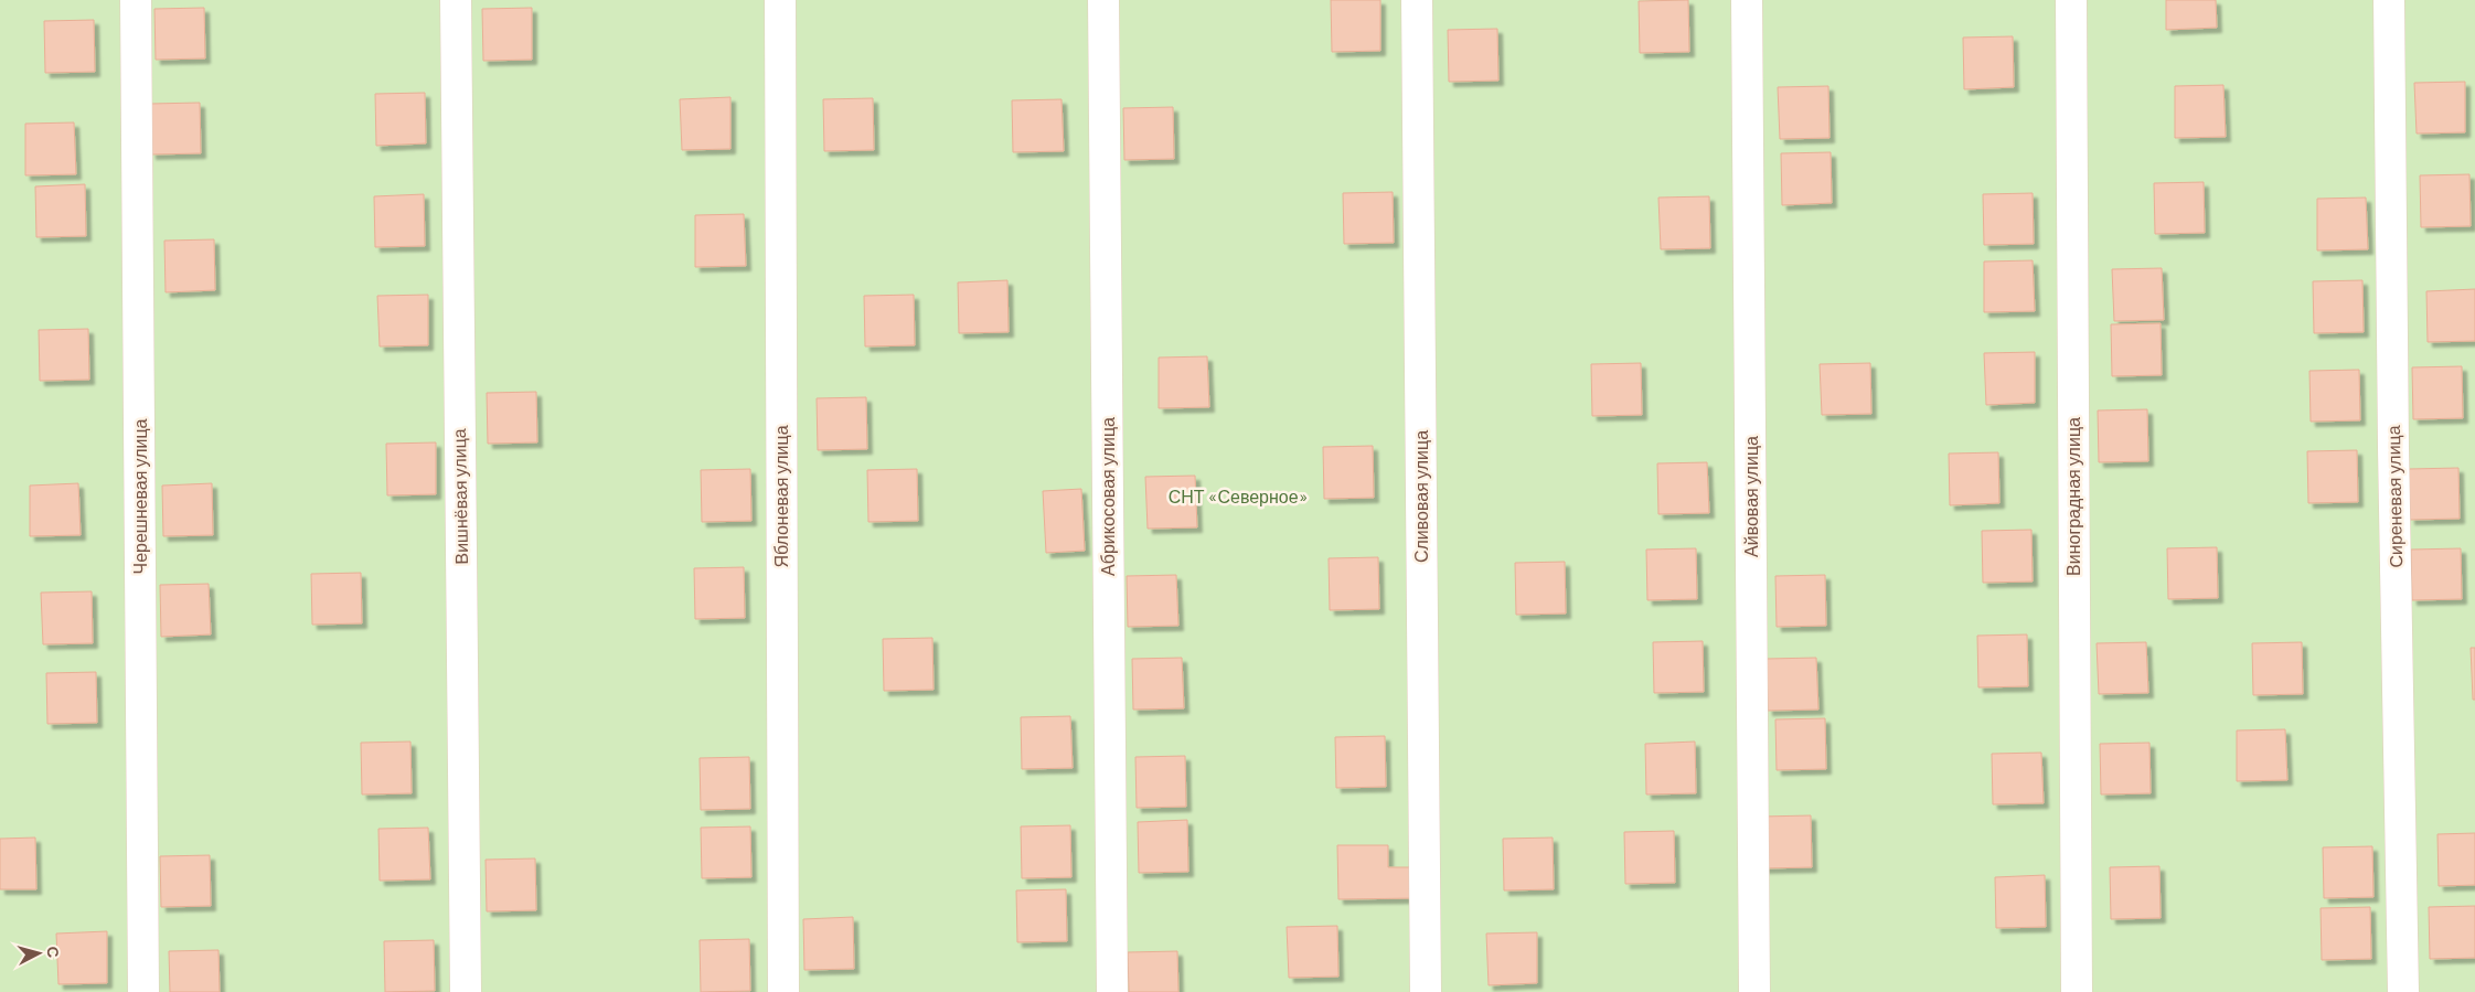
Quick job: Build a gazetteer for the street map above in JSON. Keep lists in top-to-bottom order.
{
  "streets": {
    "street": [
      "Черешневая улица",
      "Вишнёвая улица",
      "Яблоневая улица",
      "Абрикосовая улица",
      "Сливовая улица",
      "Айвовая улица",
      "Виноградная улица",
      "Сиреневая улица"
    ]
  },
  "parks": ["СНТ «Северное»"],
  "north": "right"
}
